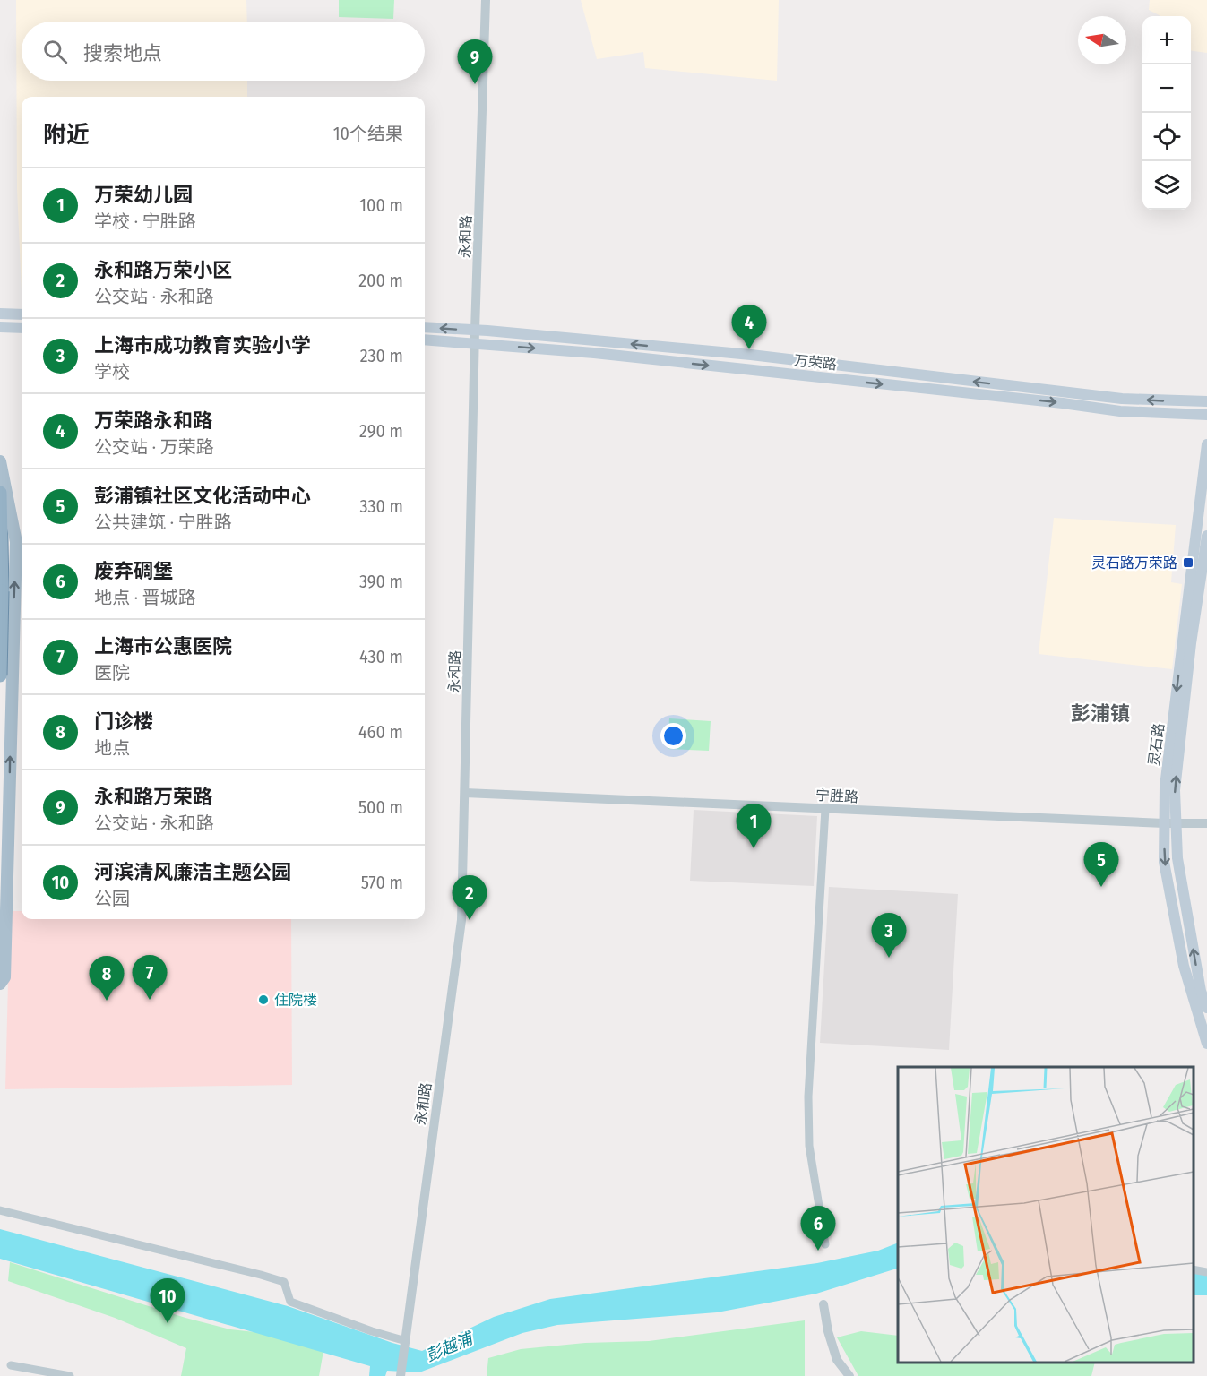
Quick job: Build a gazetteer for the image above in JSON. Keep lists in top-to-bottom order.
{
  "streets": {
    "main road": ["万荣路", "灵石路"],
    "street": ["永和路", "宁胜路"]
  },
  "crossings": [
    ["永和路", "万荣路"],
    ["永和路", "宁胜路"],
    ["灵石路", "宁胜路"]
  ],
  "districts": ["彭浦镇"],
  "water": ["彭越浦"],
  "places": {
    "transit": ["灵石路万荣路"],
    "other": ["住院楼"]
  },
  "north": "left",
  "page": {
    "map_buttons": ["+", "−"],
    "search": "搜索地点",
    "pins": [
      "9",
      "4",
      "1",
      "5",
      "2",
      "3",
      "7",
      "8",
      "6",
      "10"
    ],
    "heading": ["附近", "10个结果"],
    "list": [
      {
        "mark": "1",
        "name": "万荣幼儿园",
        "note": "学校 · 宁胜路",
        "value": "100 m"
      },
      {
        "mark": "2",
        "name": "永和路万荣小区",
        "note": "公交站 · 永和路",
        "value": "200 m"
      },
      {
        "mark": "3",
        "name": "上海市成功教育实验小学",
        "note": "学校",
        "value": "230 m"
      },
      {
        "mark": "4",
        "name": "万荣路永和路",
        "note": "公交站 · 万荣路",
        "value": "290 m"
      },
      {
        "mark": "5",
        "name": "彭浦镇社区文化活动中心",
        "note": "公共建筑 · 宁胜路",
        "value": "330 m"
      },
      {
        "mark": "6",
        "name": "废弃碉堡",
        "note": "地点 · 晋城路",
        "value": "390 m"
      },
      {
        "mark": "7",
        "name": "上海市公惠医院",
        "note": "医院",
        "value": "430 m"
      },
      {
        "mark": "8",
        "name": "门诊楼",
        "note": "地点",
        "value": "460 m"
      },
      {
        "mark": "9",
        "name": "永和路万荣路",
        "note": "公交站 · 永和路",
        "value": "500 m"
      },
      {
        "mark": "10",
        "name": "河滨清风廉洁主题公园",
        "note": "公园",
        "value": "570 m"
      }
    ]
  }
}
